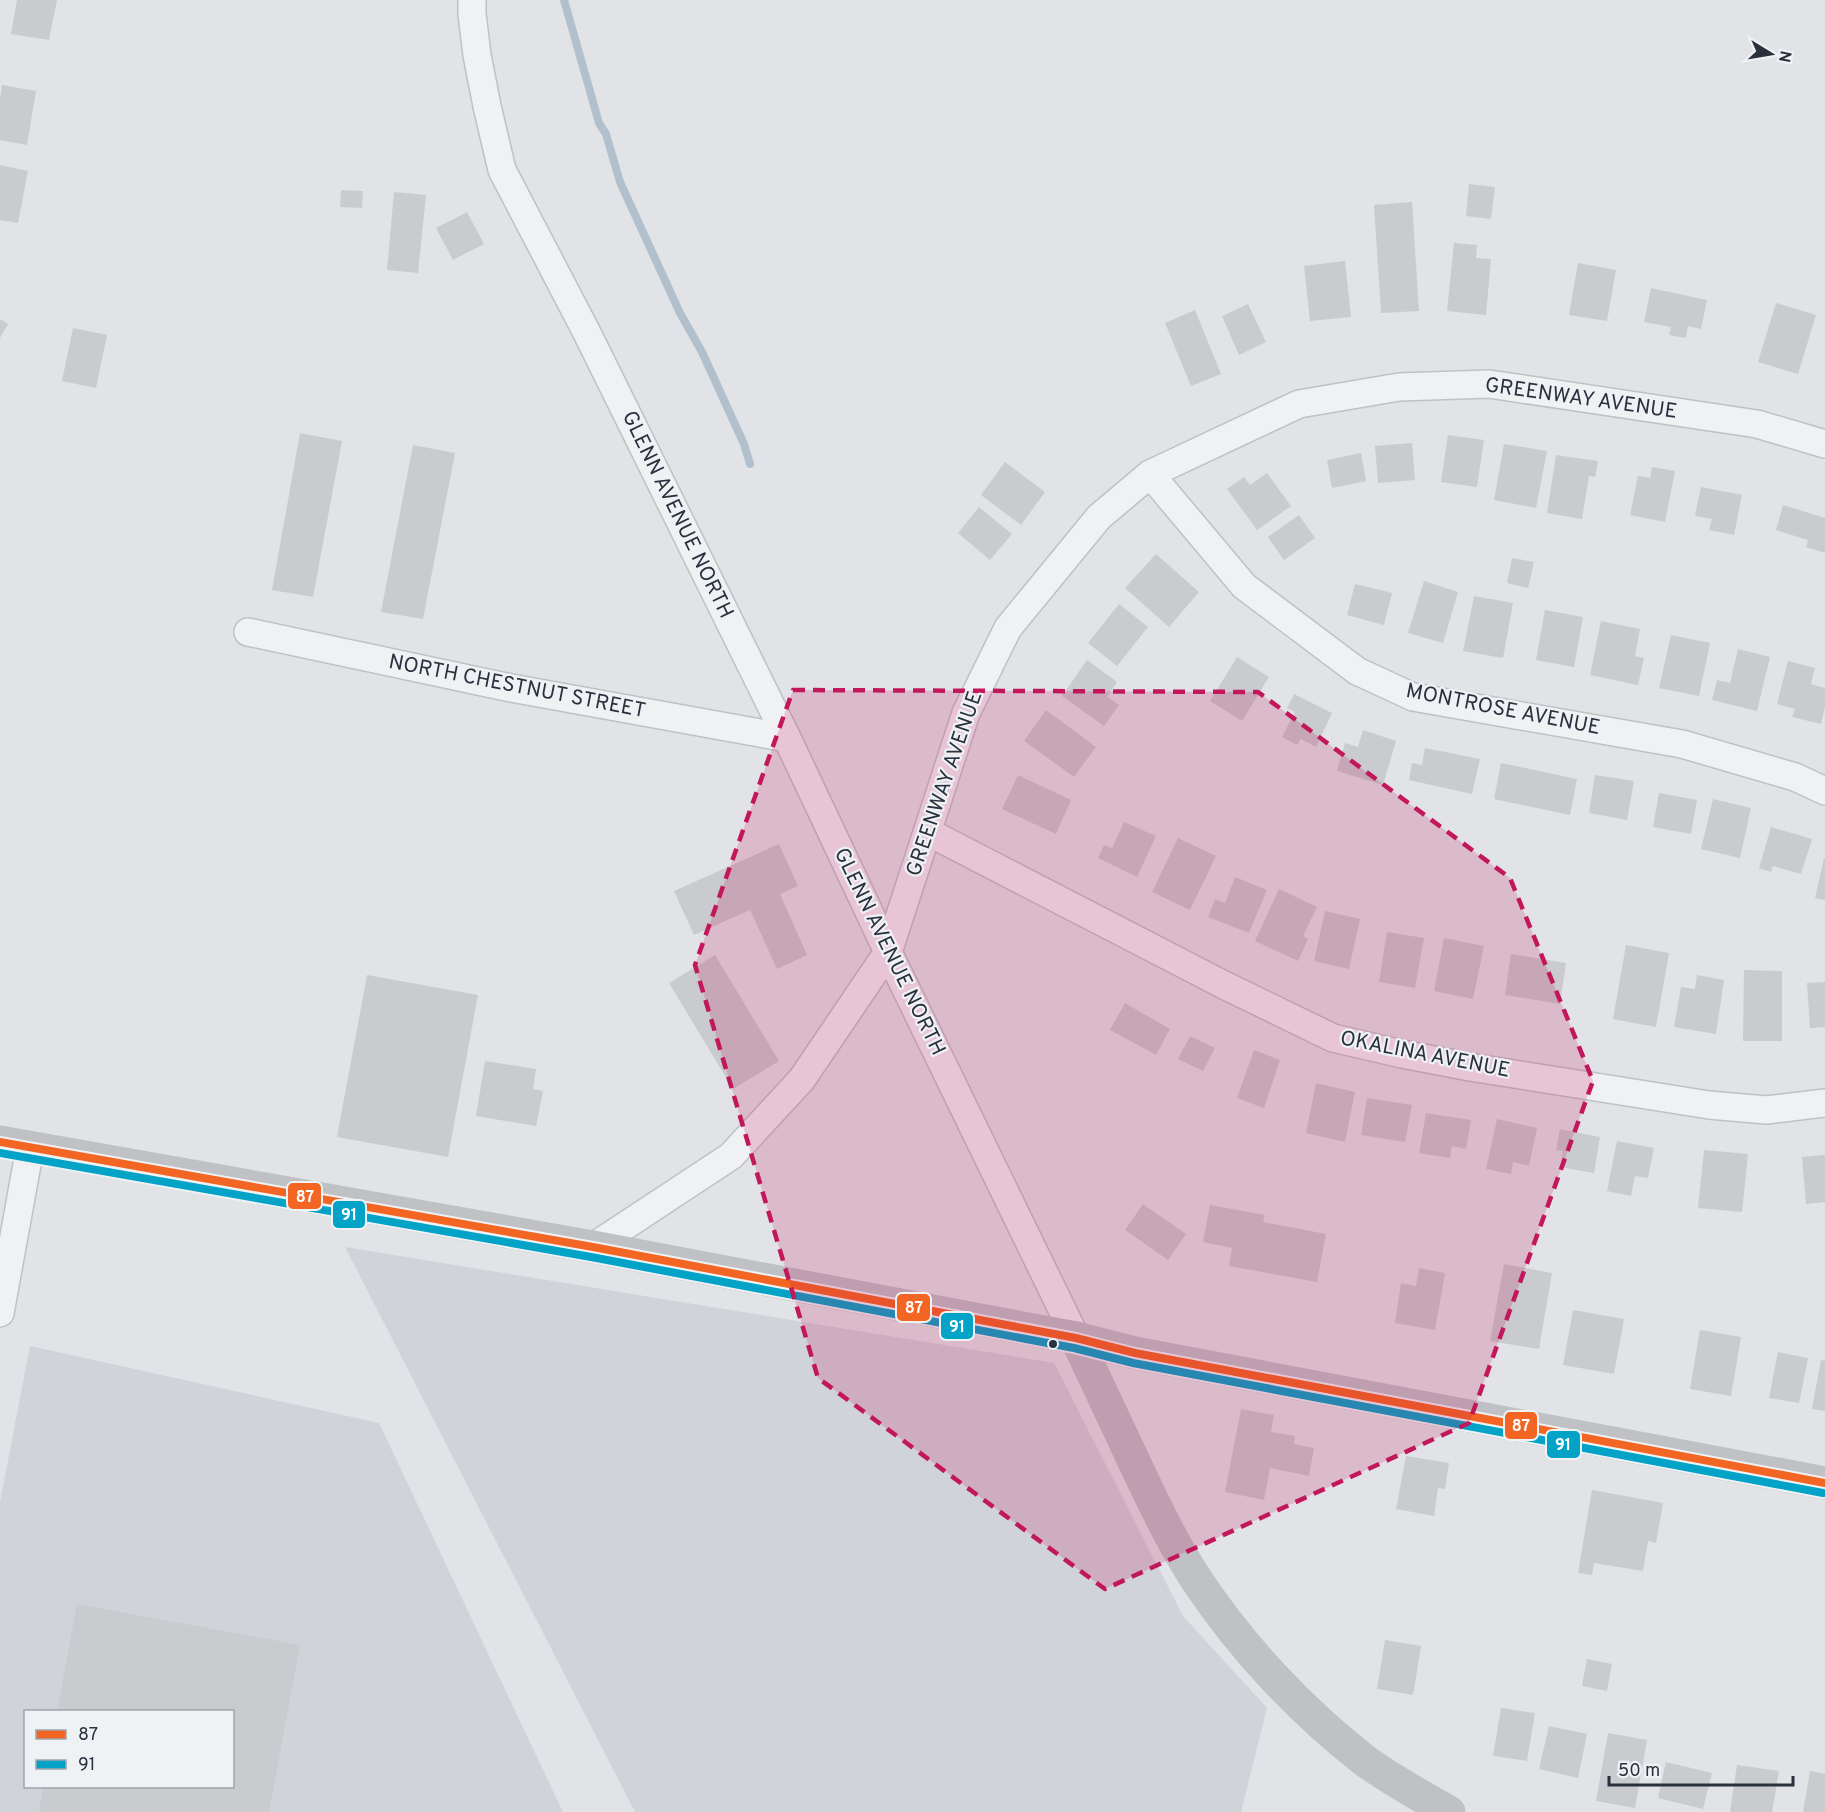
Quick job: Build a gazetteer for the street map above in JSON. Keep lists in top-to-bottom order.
{
  "streets": {
    "main road": ["GLENN AVENUE NORTH"],
    "street": [
      "GREENWAY AVENUE",
      "NORTH CHESTNUT STREET",
      "MONTROSE AVENUE",
      "OKALINA AVENUE"
    ]
  },
  "crossings": [
    ["GREENWAY AVENUE", "GLENN AVENUE NORTH"],
    ["GREENWAY AVENUE", "MONTROSE AVENUE"],
    ["GREENWAY AVENUE", "OKALINA AVENUE"],
    ["GLENN AVENUE NORTH", "NORTH CHESTNUT STREET"]
  ],
  "lines": ["transit line 87", "transit line 91"],
  "legend": ["87", "91"],
  "scale_bar": "50 m",
  "north": "right"
}
